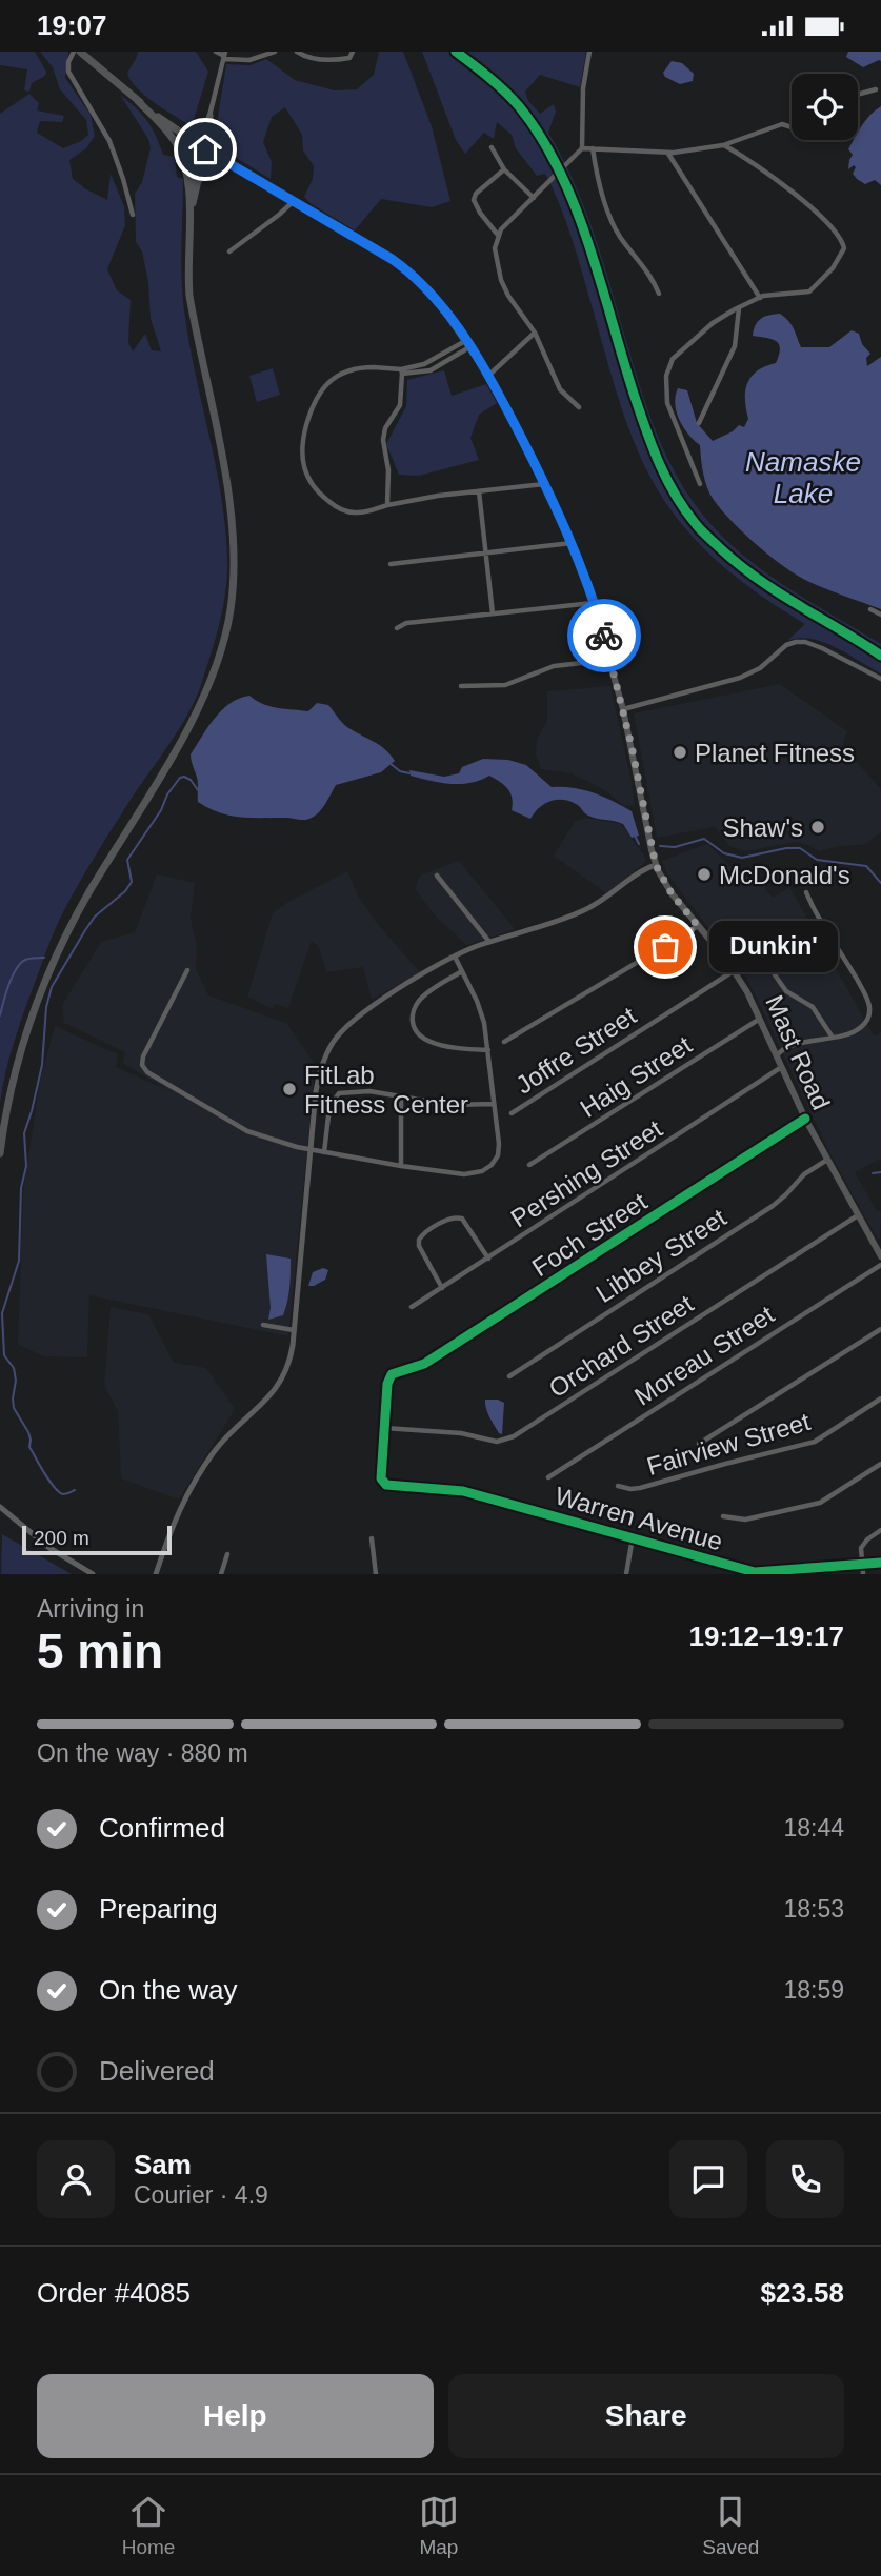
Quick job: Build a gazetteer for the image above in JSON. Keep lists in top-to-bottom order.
{
  "streets": {
    "main road": ["Mast Road"],
    "street": [
      "Joffre Street",
      "Haig Street",
      "Pershing Street",
      "Foch Street",
      "Libbey Street",
      "Orchard Street",
      "Moreau Street",
      "Fairview Street",
      "Warren Avenue"
    ]
  },
  "crossings": [
    ["Joffre Street", "Mast Road"],
    ["Mast Road", "Haig Street"],
    ["Mast Road", "Pershing Street"],
    ["Mast Road", "Foch Street"],
    ["Mast Road", "Libbey Street"],
    ["Mast Road", "Orchard Street"],
    ["Foch Street", "Orchard Street"],
    ["Foch Street", "Warren Avenue"],
    ["Orchard Street", "Warren Avenue"]
  ],
  "water": ["Namaske Lake"],
  "places": [
    "Planet Fitness",
    "Shaw's",
    "McDonald's",
    "Dunkin'",
    "FitLab Fitness Center"
  ],
  "scale_bar": "200 m",
  "page": {
    "status": "19:07",
    "bubble": "Dunkin'",
    "scale": "200 m",
    "heading": ["5 min", "Arriving in", "19:12–19:17"],
    "panel": [
      "Sam",
      "Courier · 4.9",
      "Order #4085",
      "$23.58"
    ],
    "bar": "On the way · 880 m",
    "list": [
      ["Confirmed", "18:44"],
      ["Preparing", "18:53"],
      ["On the way", "18:59"],
      "Delivered"
    ],
    "buttons": ["Help", "Share"],
    "tabs": ["Home", "Map", "Saved"]
  }
}
